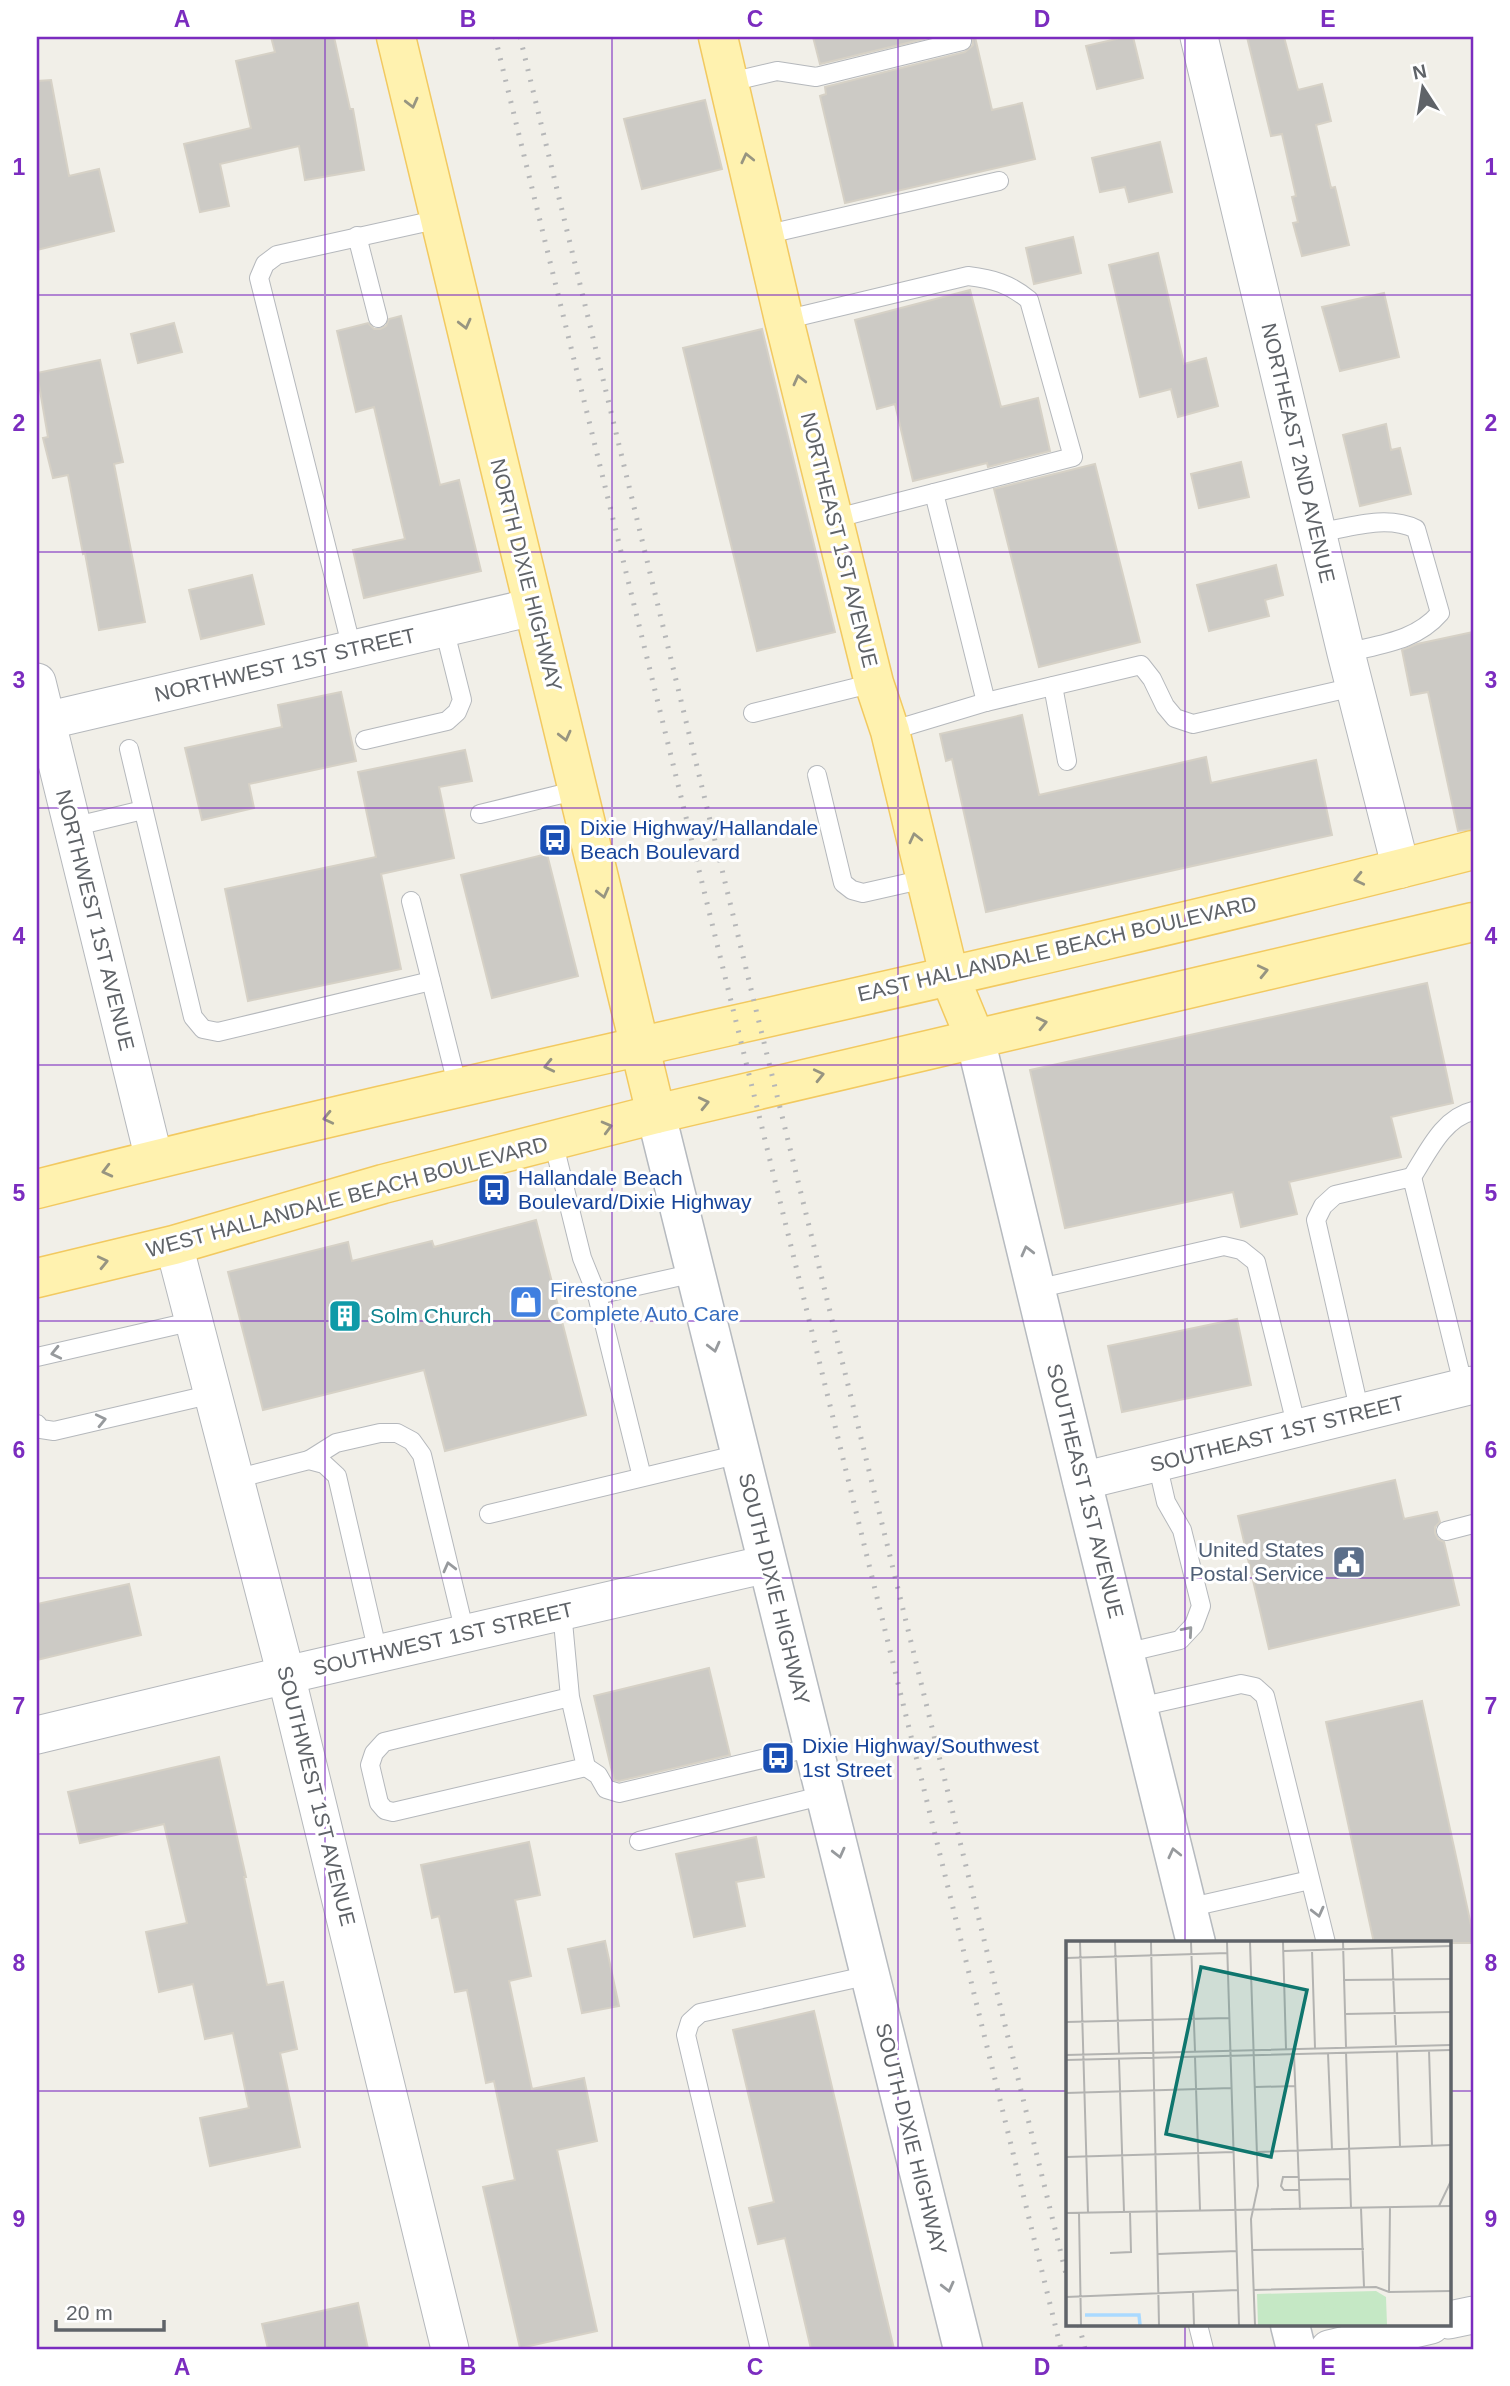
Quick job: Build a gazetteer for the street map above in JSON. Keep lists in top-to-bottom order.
{
  "streets": {
    "main road": [
      "NORTHEAST 1ST AVENUE",
      "NORTH DIXIE HIGHWAY",
      "EAST HALLANDALE BEACH BOULEVARD",
      "WEST HALLANDALE BEACH BOULEVARD",
      "SOUTHEAST 1ST AVENUE",
      "SOUTH DIXIE HIGHWAY"
    ],
    "street": [
      "NORTHEAST 2ND AVENUE",
      "NORTHWEST 1ST STREET",
      "NORTHWEST 1ST AVENUE",
      "SOUTHEAST 1ST STREET",
      "SOUTHWEST 1ST STREET",
      "SOUTHWEST 1ST AVENUE"
    ]
  },
  "crossings": [
    ["NORTHEAST 2ND AVENUE", "EAST HALLANDALE BEACH BOULEVARD"],
    ["NORTHEAST 1ST AVENUE", "EAST HALLANDALE BEACH BOULEVARD"],
    ["NORTHEAST 1ST AVENUE", "SOUTHEAST 1ST AVENUE"],
    ["NORTH DIXIE HIGHWAY", "NORTHWEST 1ST STREET"],
    ["NORTH DIXIE HIGHWAY", "EAST HALLANDALE BEACH BOULEVARD"],
    ["NORTH DIXIE HIGHWAY", "WEST HALLANDALE BEACH BOULEVARD"],
    ["NORTH DIXIE HIGHWAY", "SOUTH DIXIE HIGHWAY"],
    ["NORTHWEST 1ST STREET", "NORTHWEST 1ST AVENUE"],
    ["WEST HALLANDALE BEACH BOULEVARD", "SOUTH DIXIE HIGHWAY"],
    ["WEST HALLANDALE BEACH BOULEVARD", "SOUTHWEST 1ST AVENUE"],
    ["SOUTHEAST 1ST STREET", "SOUTHEAST 1ST AVENUE"],
    ["SOUTH DIXIE HIGHWAY", "SOUTHWEST 1ST STREET"],
    ["SOUTHWEST 1ST STREET", "SOUTHWEST 1ST AVENUE"]
  ],
  "one_way": [
    "NORTHEAST 1ST AVENUE",
    "NORTH DIXIE HIGHWAY",
    "SOUTHEAST 1ST AVENUE",
    "SOUTH DIXIE HIGHWAY"
  ],
  "places": {
    "bus stop": ["Dixie Highway/Hallandale Beach Boulevard", "Hallandale Beach Boulevard/Dixie Highway", "Dixie Highway/Southwest 1st Street"],
    "shop": ["Firestone Complete Auto Care"],
    "building": ["Solm Church"],
    "public building": ["United States Postal Service"]
  },
  "scale_bar": "20 m",
  "north": "top",
  "grid": {
    "columns": [
      "A",
      "B",
      "C",
      "D",
      "E"
    ],
    "rows": [
      "1",
      "2",
      "3",
      "4",
      "5",
      "6",
      "7",
      "8",
      "9"
    ]
  }
}
